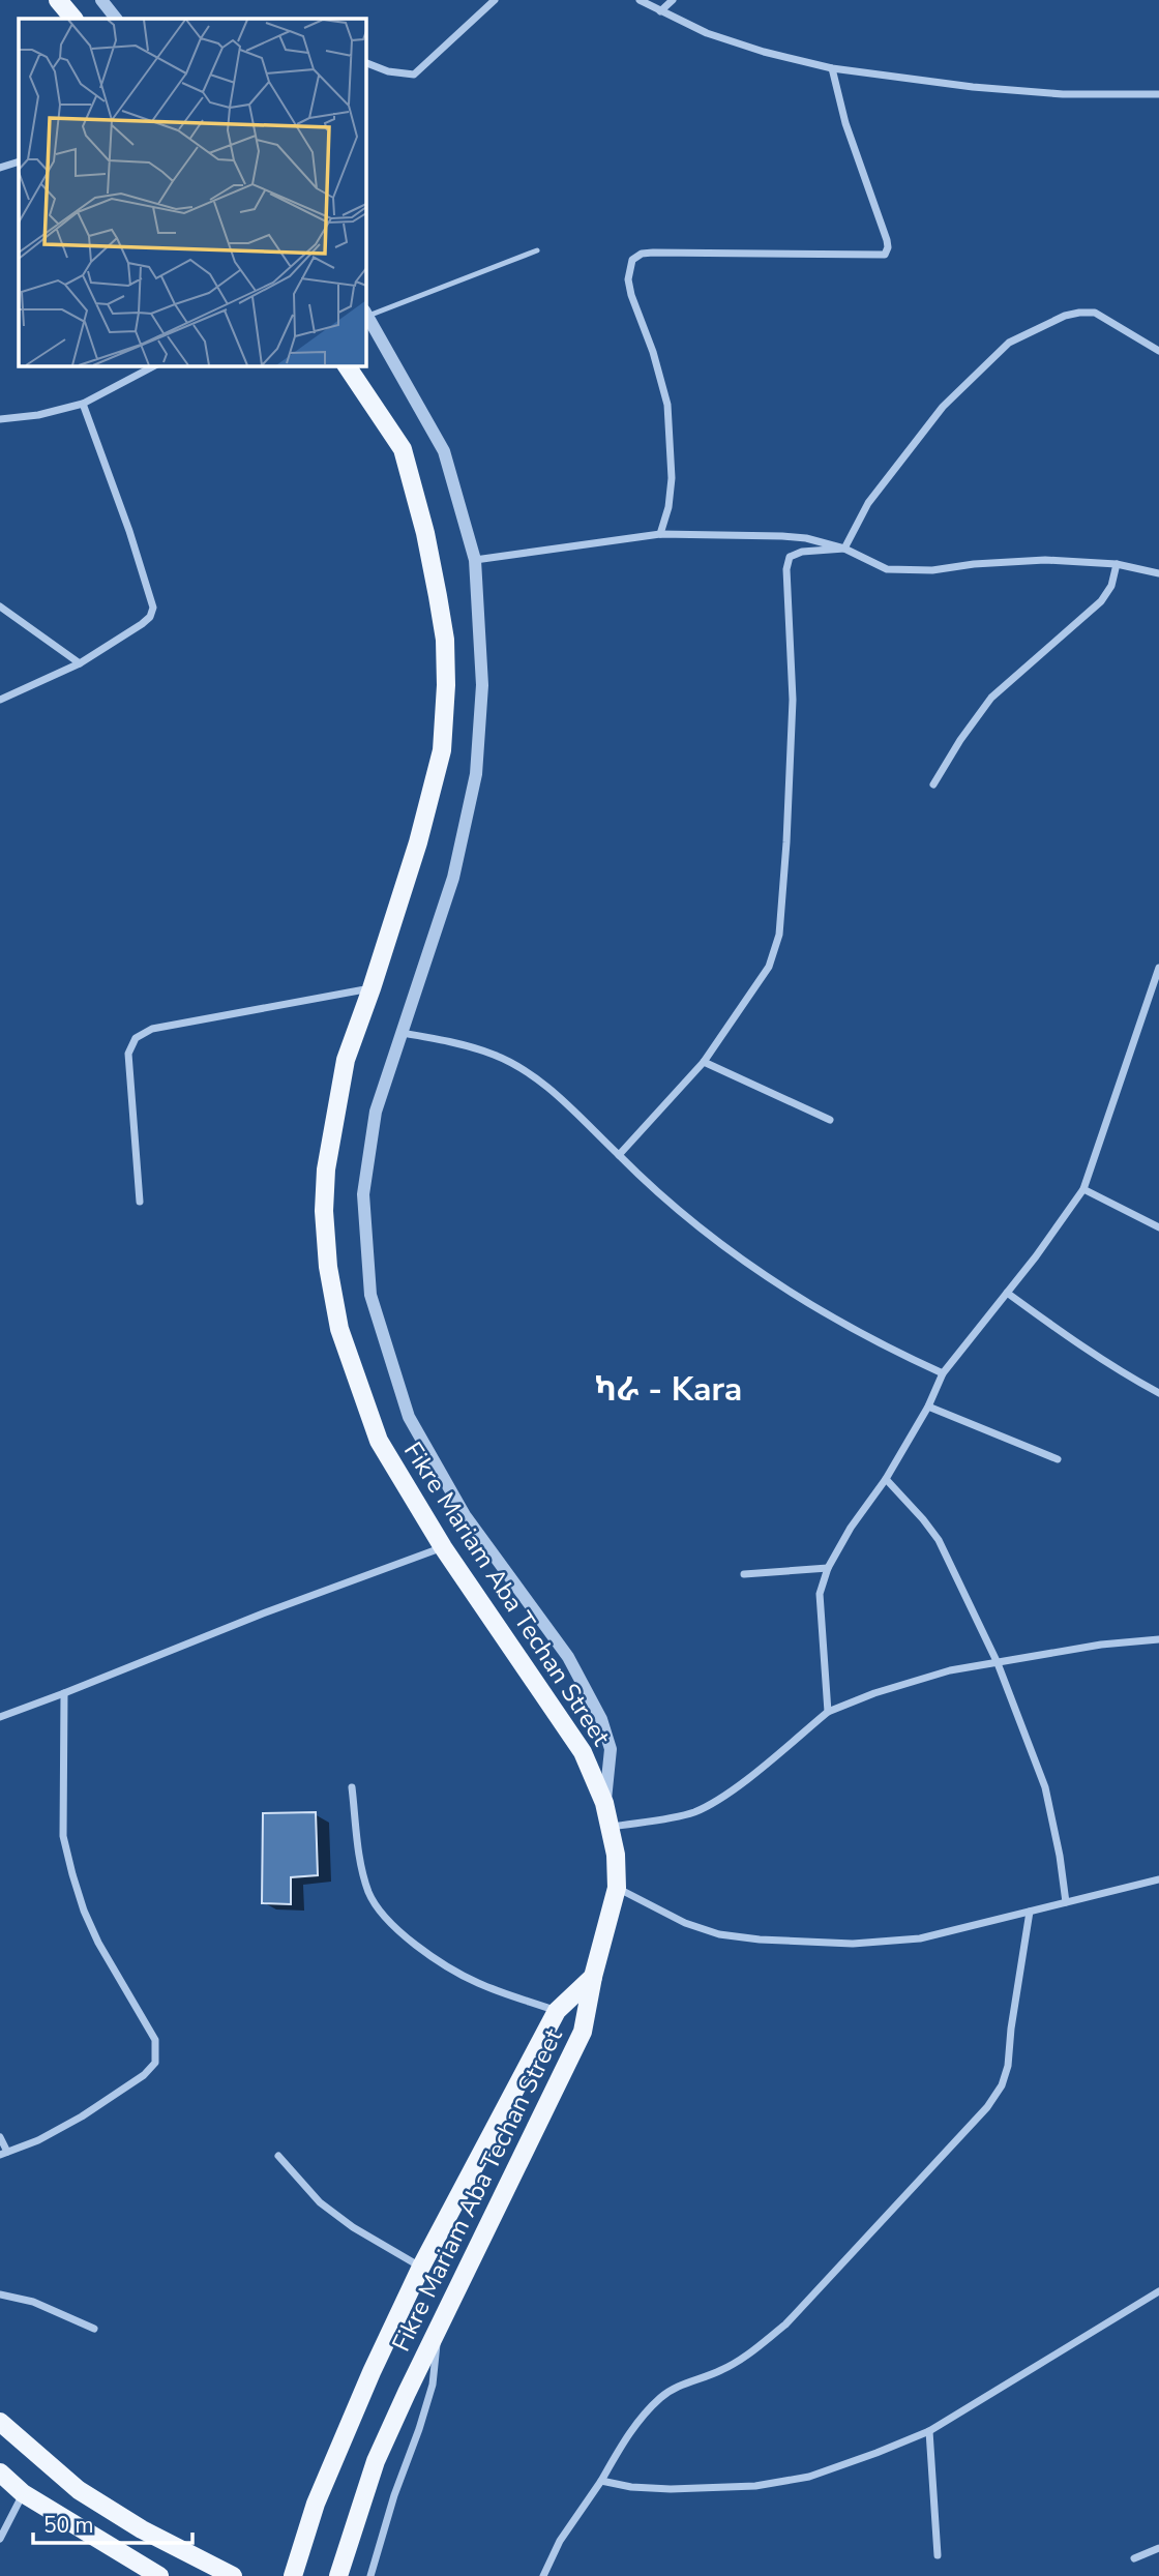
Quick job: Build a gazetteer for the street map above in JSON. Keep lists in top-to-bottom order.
{
  "streets": {
    "main road": ["Fikre Mariam Aba Techan Street"]
  },
  "districts": ["ካራ - Kara"],
  "scale_bar": "50 m"
}
